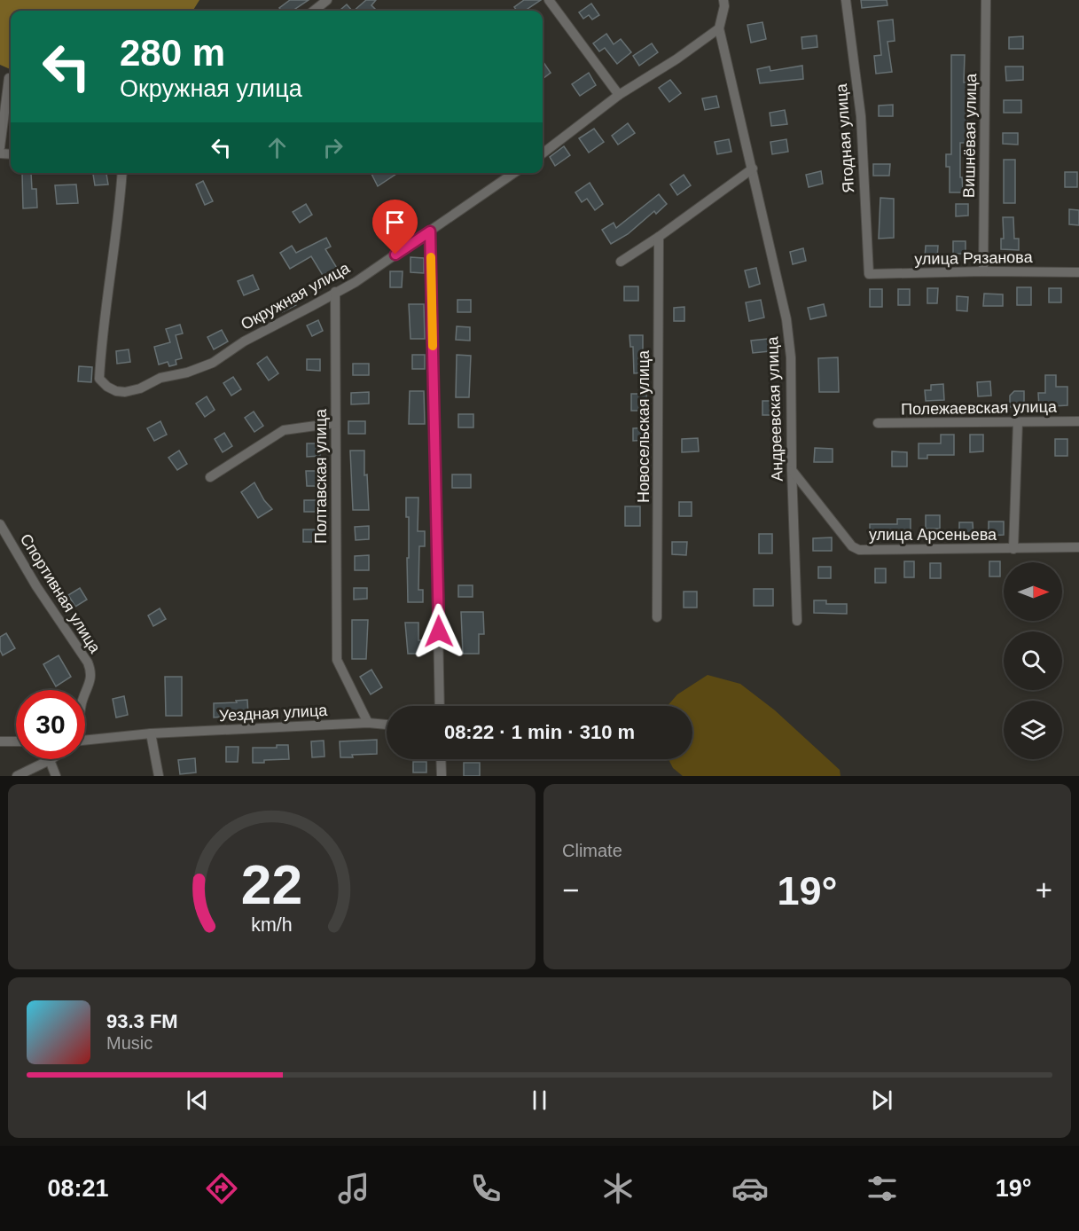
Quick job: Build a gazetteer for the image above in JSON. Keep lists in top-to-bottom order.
{
  "streets": {
    "street": [
      "Вишнёвая улица",
      "Ягодная улица",
      "улица Рязанова",
      "Окружная улица",
      "Полежаевская улица",
      "Андреевская улица",
      "Новосельская улица",
      "Полтавская улица",
      "улица Арсеньева",
      "Спортивная улица",
      "Уездная улица"
    ]
  },
  "crossings": [
    ["Вишнёвая улица", "улица Рязанова"],
    ["Ягодная улица", "улица Рязанова"],
    ["Окружная улица", "Полтавская улица"],
    ["Андреевская улица", "улица Арсеньева"],
    ["Полтавская улица", "Уездная улица"]
  ],
  "north": "right",
  "page": {
    "turn": ["280 m", "Окружная улица"],
    "limit": "30",
    "trip": "08:22 · 1 min · 310 m",
    "tile": "Climate",
    "heat": ["−", "19°", "+"],
    "song": ["93.3 FM", "Music"],
    "tabs": ["08:21", "19°"],
    "gauge": ["22", "km/h"]
  }
}
